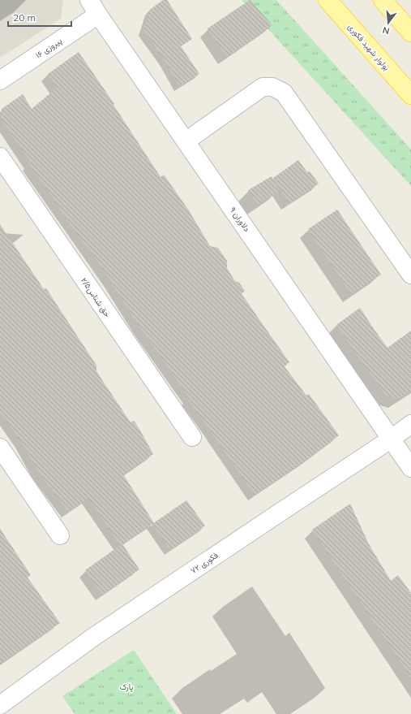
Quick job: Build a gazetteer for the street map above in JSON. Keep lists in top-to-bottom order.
{
  "streets": {
    "main road": ["بولوار شهید فکوری"],
    "street": [
      "پیروزی ۱۶",
      "دلاوران ۹",
      "حق شناس۲/۵",
      "فکوری ۷۲"
    ]
  },
  "crossings": [
    ["پیروزی ۱۶", "دلاوران ۹"],
    ["دلاوران ۹", "فکوری ۷۲"]
  ],
  "parks": ["پارک"],
  "scale_bar": "20 m",
  "north": "bottom"
}
